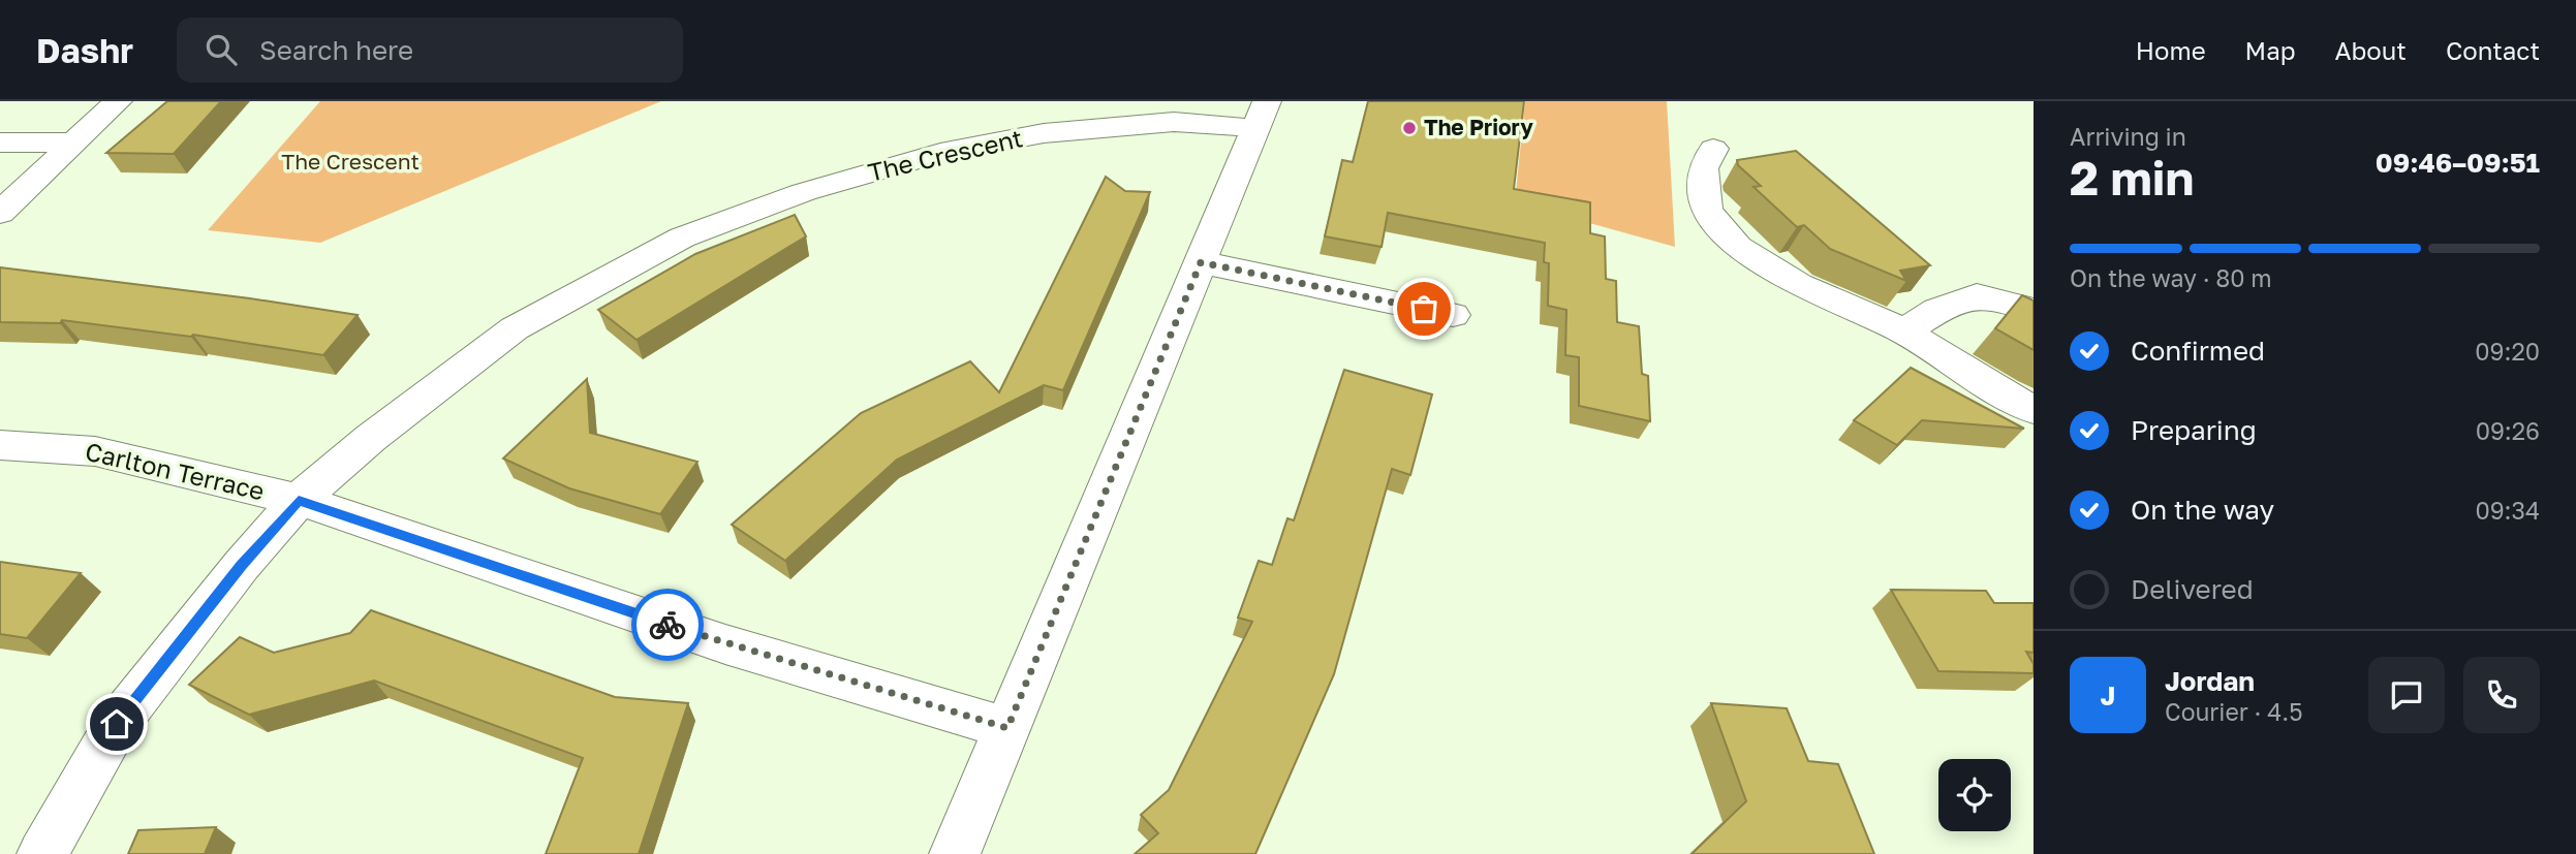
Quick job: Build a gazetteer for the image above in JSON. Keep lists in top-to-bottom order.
{
  "streets": {
    "street": ["The Crescent", "Carlton Terrace"]
  },
  "crossings": [
    ["The Crescent", "Carlton Terrace"]
  ],
  "parks": ["The Crescent"],
  "places": ["The Priory"],
  "page": {
    "header": "Dashr",
    "search": "Search here",
    "nav": [
      "Home",
      "Map",
      "About",
      "Contact"
    ],
    "heading": ["2 min", "Arriving in", "09:46–09:51"],
    "panel": ["Jordan", "Courier · 4.5"],
    "bar": "On the way · 80 m",
    "list": [
      ["Confirmed", "09:20"],
      ["Preparing", "09:26"],
      ["On the way", "09:34"],
      "Delivered"
    ],
    "round": "J"
  }
}
